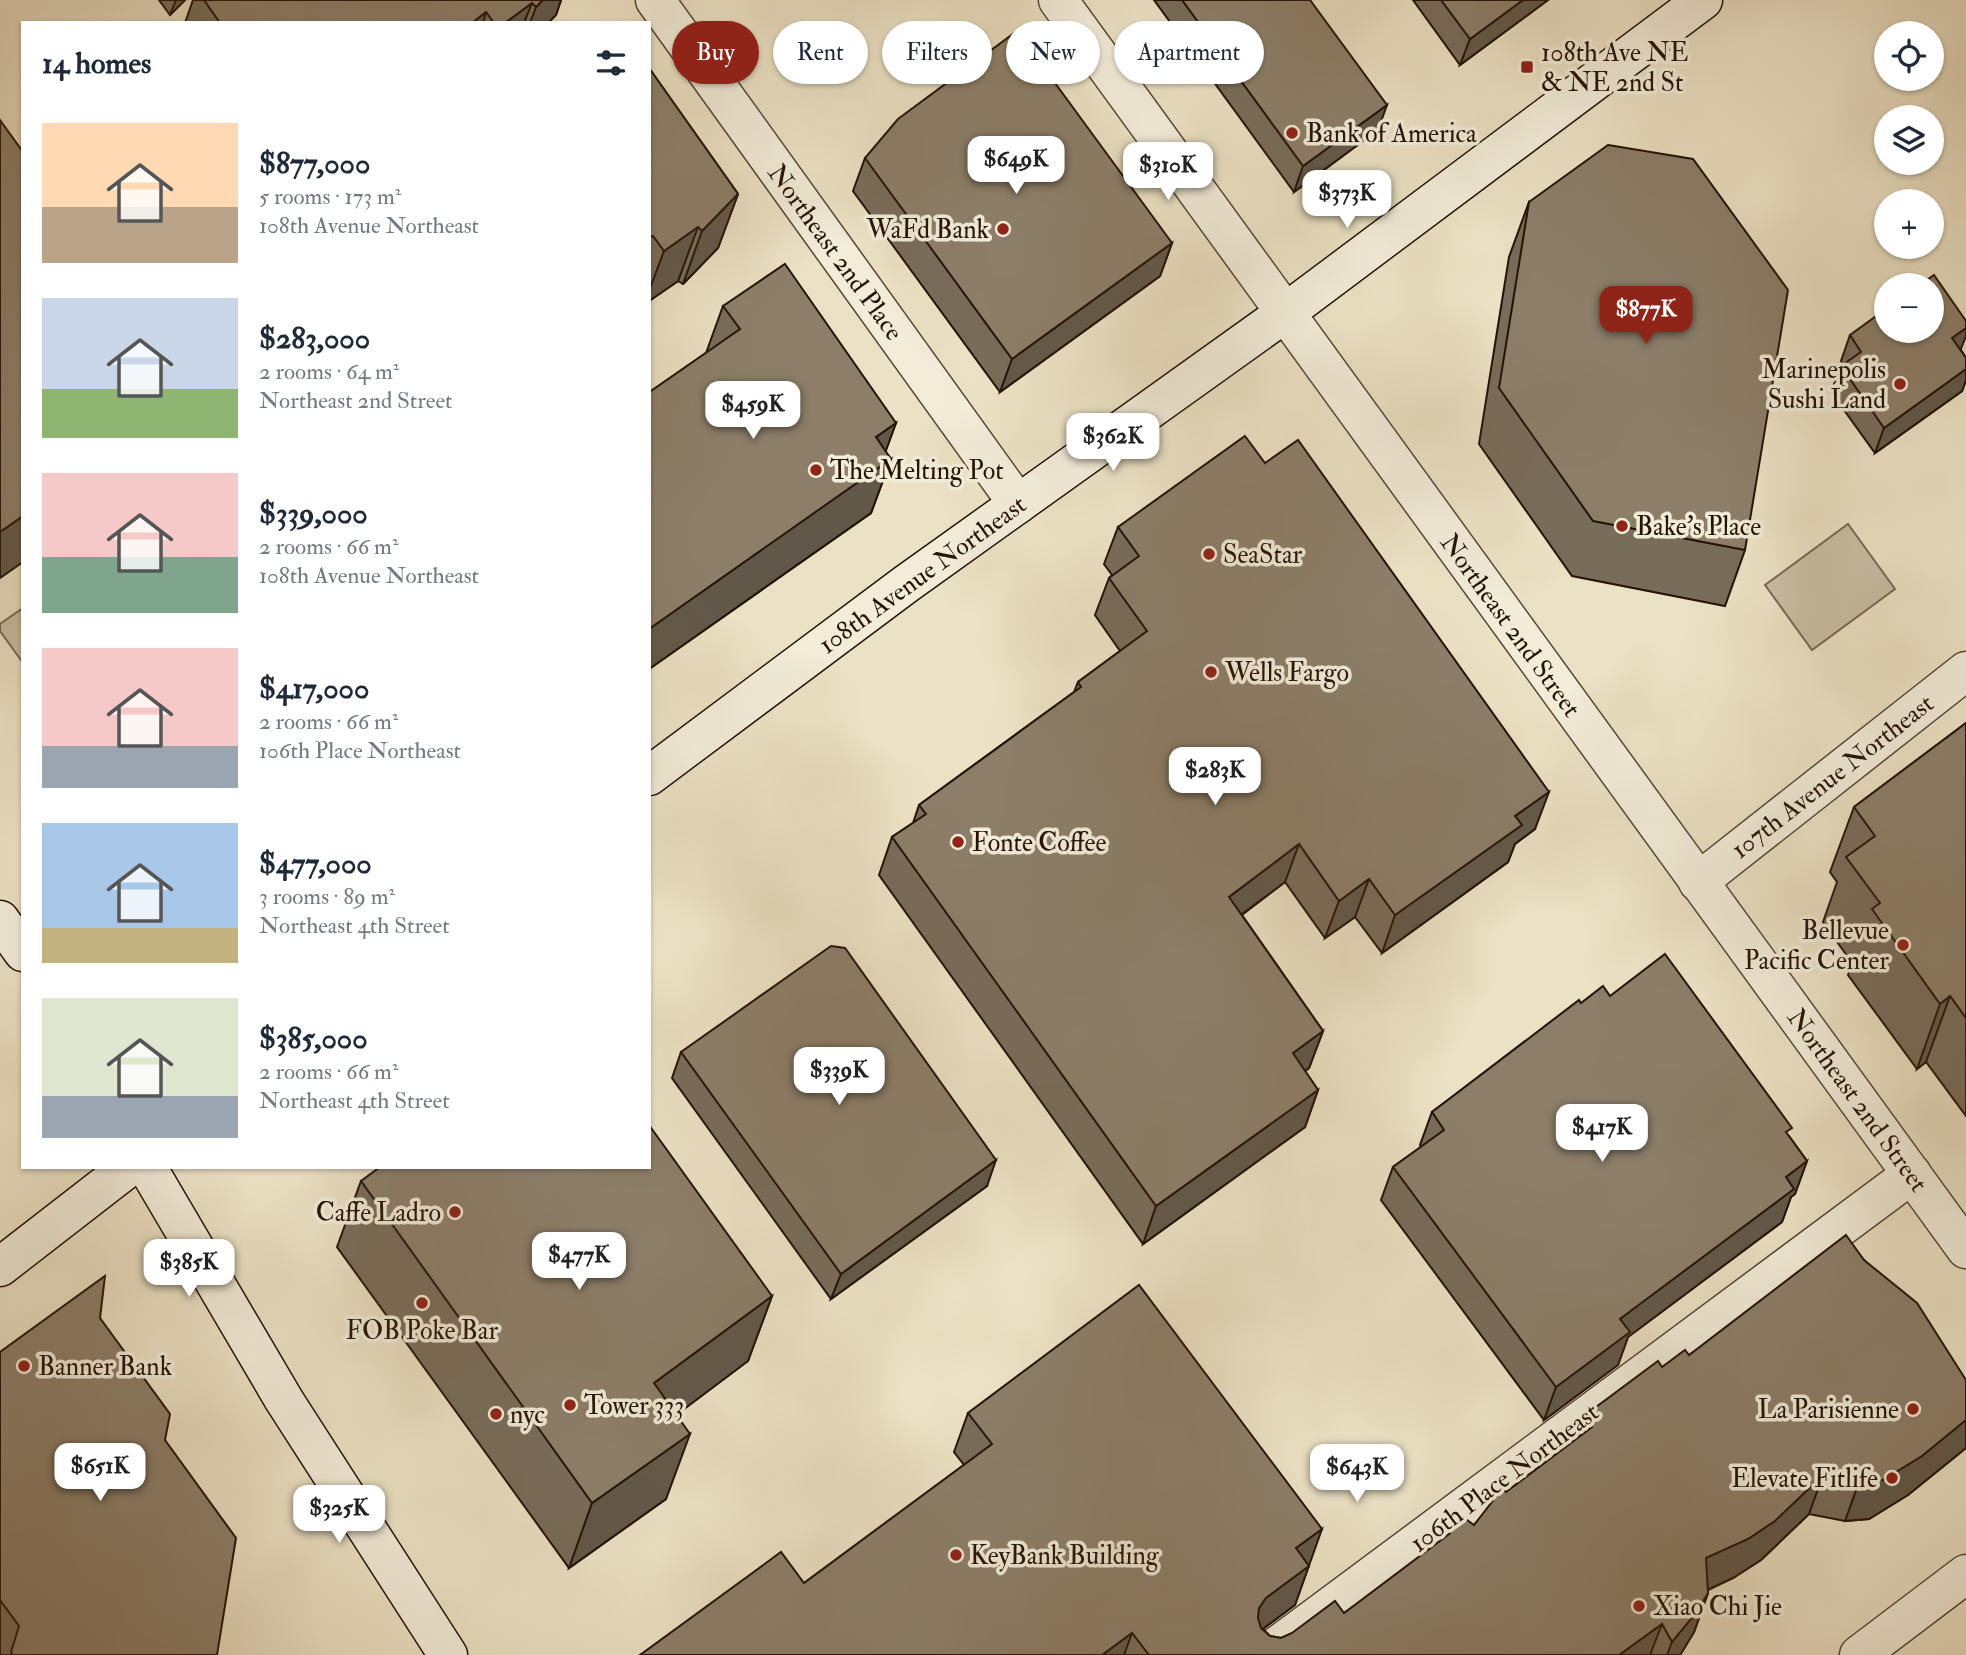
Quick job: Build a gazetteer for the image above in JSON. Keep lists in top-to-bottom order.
{
  "streets": {
    "street": [
      "Northeast 2nd Place",
      "108th Avenue Northeast",
      "Northeast 2nd Street",
      "107th Avenue Northeast",
      "106th Place Northeast"
    ]
  },
  "crossings": [
    ["Northeast 2nd Place", "108th Avenue Northeast"],
    ["108th Avenue Northeast", "Northeast 2nd Street"],
    ["Northeast 2nd Street", "107th Avenue Northeast"],
    ["Northeast 2nd Street", "106th Place Northeast"]
  ],
  "places": {
    "transit": ["108th Ave NE & NE 2nd St"],
    "other": [
      "Bank of America",
      "WaFd Bank",
      "Marinepolis Sushi Land",
      "The Melting Pot",
      "Bake's Place",
      "SeaStar",
      "Wells Fargo",
      "Fonte Coffee",
      "Bellevue Pacific Center",
      "Caffe Ladro",
      "FOB Poke Bar",
      "Banner Bank",
      "Tower 333",
      "La Parisienne",
      "nyc",
      "Elevate Fitlife",
      "KeyBank Building",
      "Xiao Chi Jie"
    ]
  },
  "page": {
    "map_buttons": ["+", "−"],
    "chip": [
      "Buy",
      "Rent",
      "Filters",
      "New",
      "Apartment"
    ],
    "heading": "14 homes",
    "list": [
      {
        "name": "$877,000",
        "note": "5 rooms · 173 m² · 108th Avenue Northeast"
      },
      {
        "name": "$283,000",
        "note": "2 rooms · 64 m² · Northeast 2nd Street"
      },
      {
        "name": "$339,000",
        "note": "2 rooms · 66 m² · 108th Avenue Northeast"
      },
      {
        "name": "$417,000",
        "note": "2 rooms · 66 m² · 106th Place Northeast"
      },
      {
        "name": "$477,000",
        "note": "3 rooms · 89 m² · Northeast 4th Street"
      },
      {
        "name": "$385,000",
        "note": "2 rooms · 66 m² · Northeast 4th Street"
      }
    ],
    "price": [
      "$649K",
      "$310K",
      "$373K",
      "$877K",
      "$459K",
      "$362K",
      "$283K",
      "$339K",
      "$417K",
      "$477K",
      "$385K",
      "$651K",
      "$643K",
      "$325K"
    ]
  }
}
